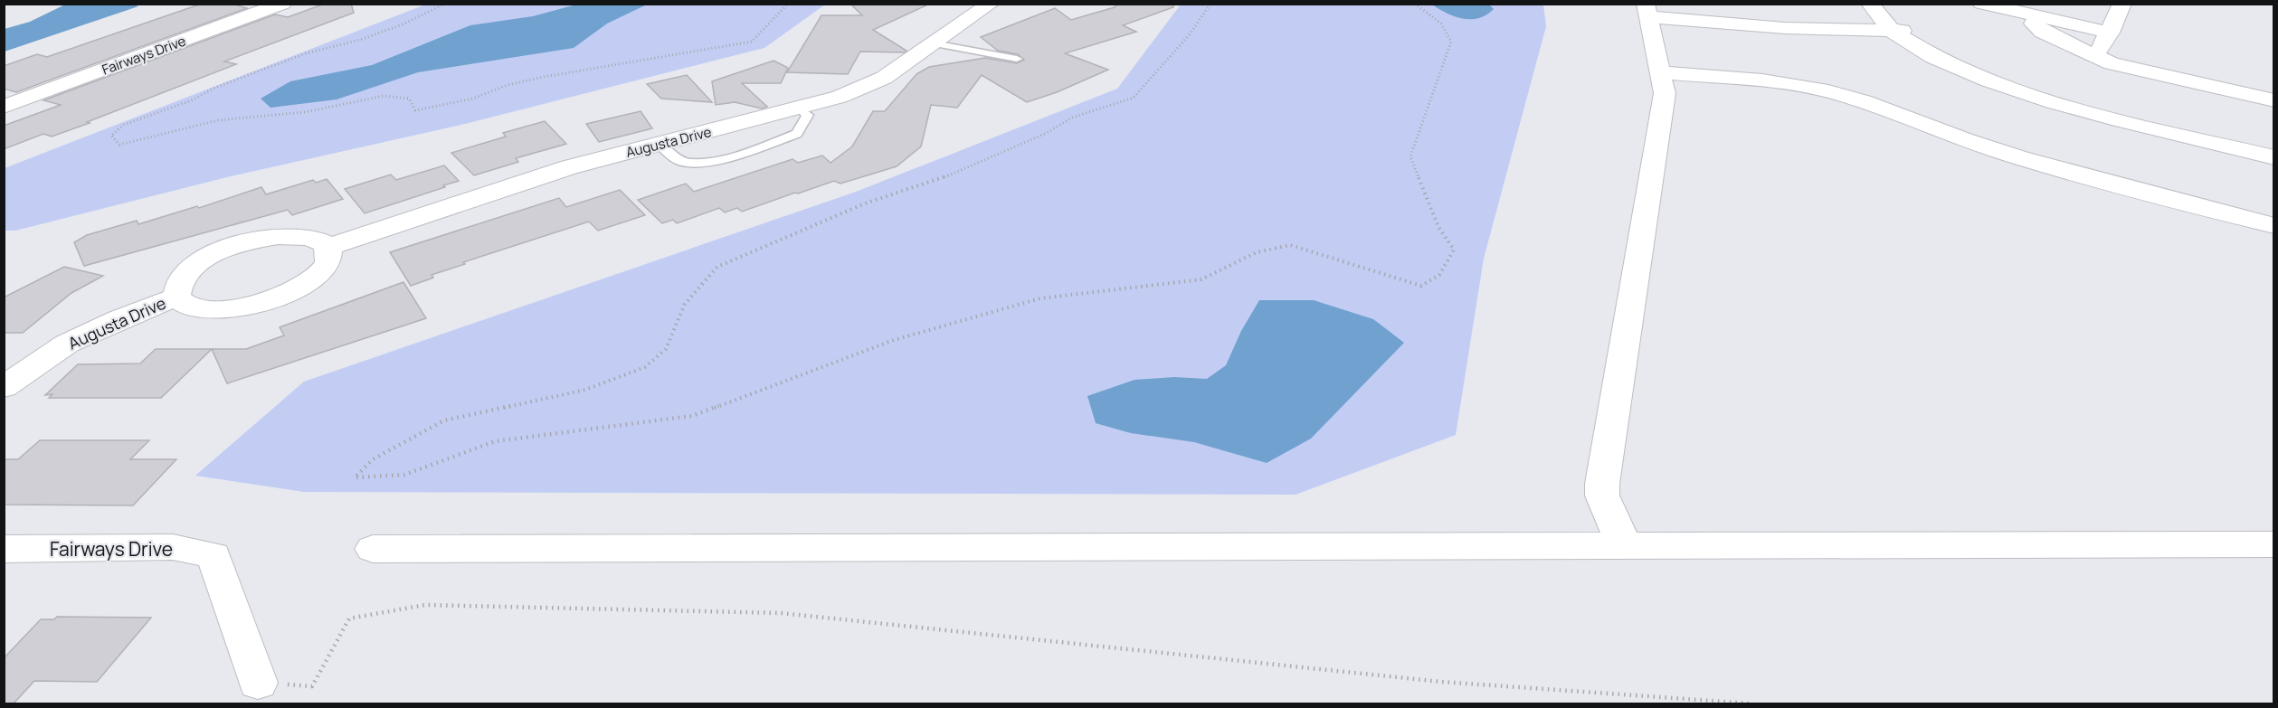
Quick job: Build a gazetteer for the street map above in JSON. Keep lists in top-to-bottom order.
{
  "streets": {
    "street": ["Fairways Drive", "Augusta Drive"]
  }
}
